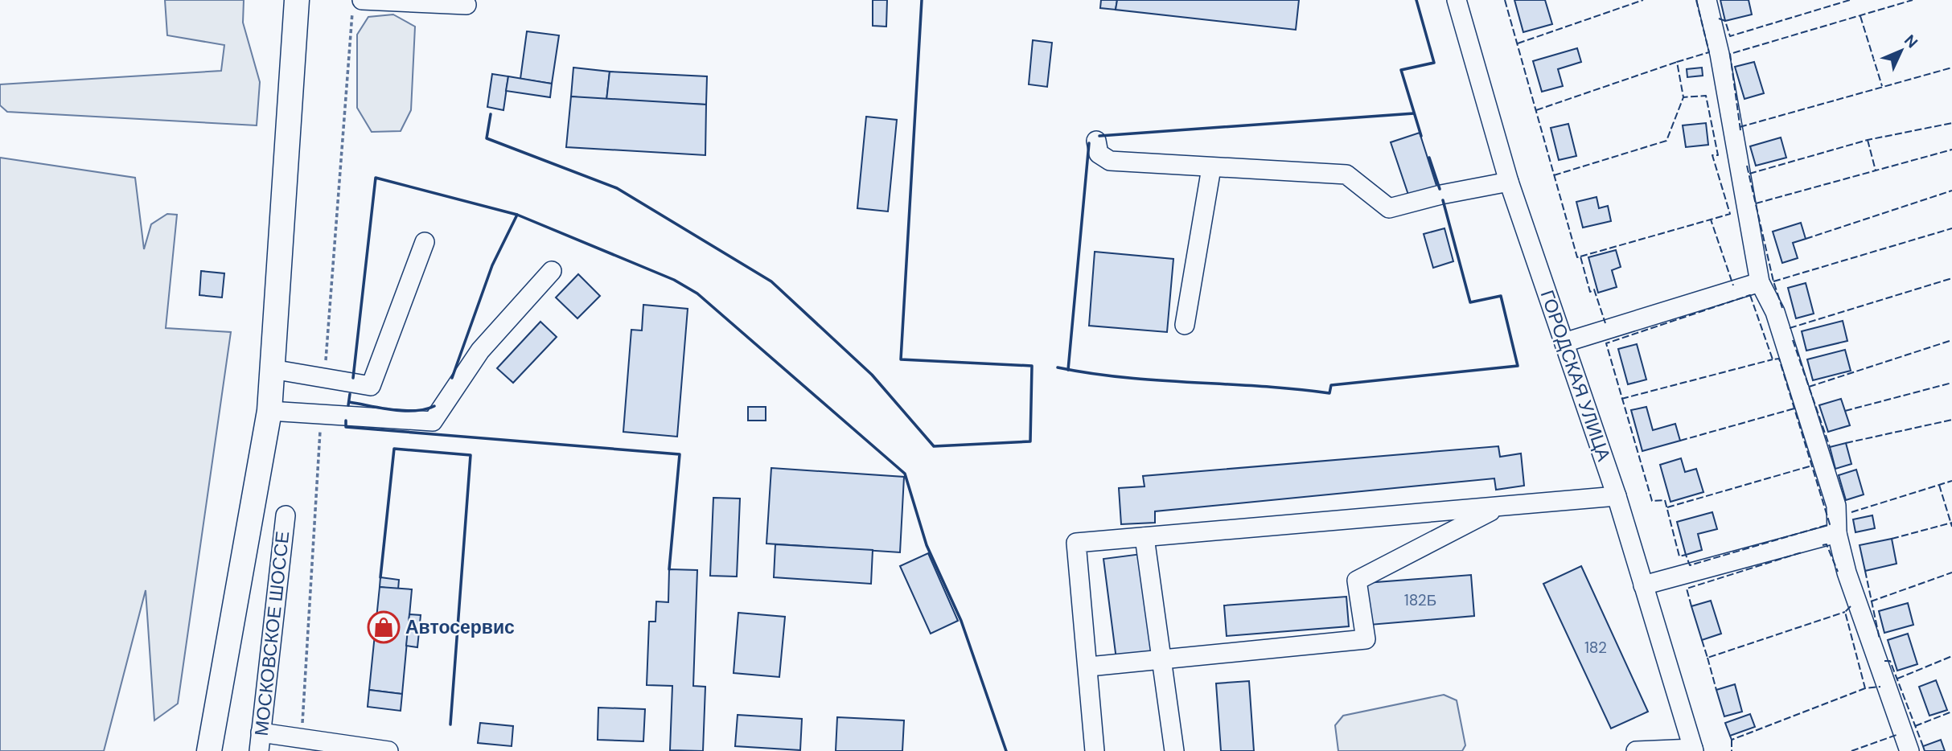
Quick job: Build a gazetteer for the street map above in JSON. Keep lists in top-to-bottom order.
{
  "streets": {
    "street": ["ГОРОДСКАЯ УЛИЦА", "МОСКОВСКОЕ ШОССЕ"]
  },
  "places": {
    "shop": ["Автосервис"]
  },
  "house_numbers": ["182Б", "182"],
  "north": "top right"
}
